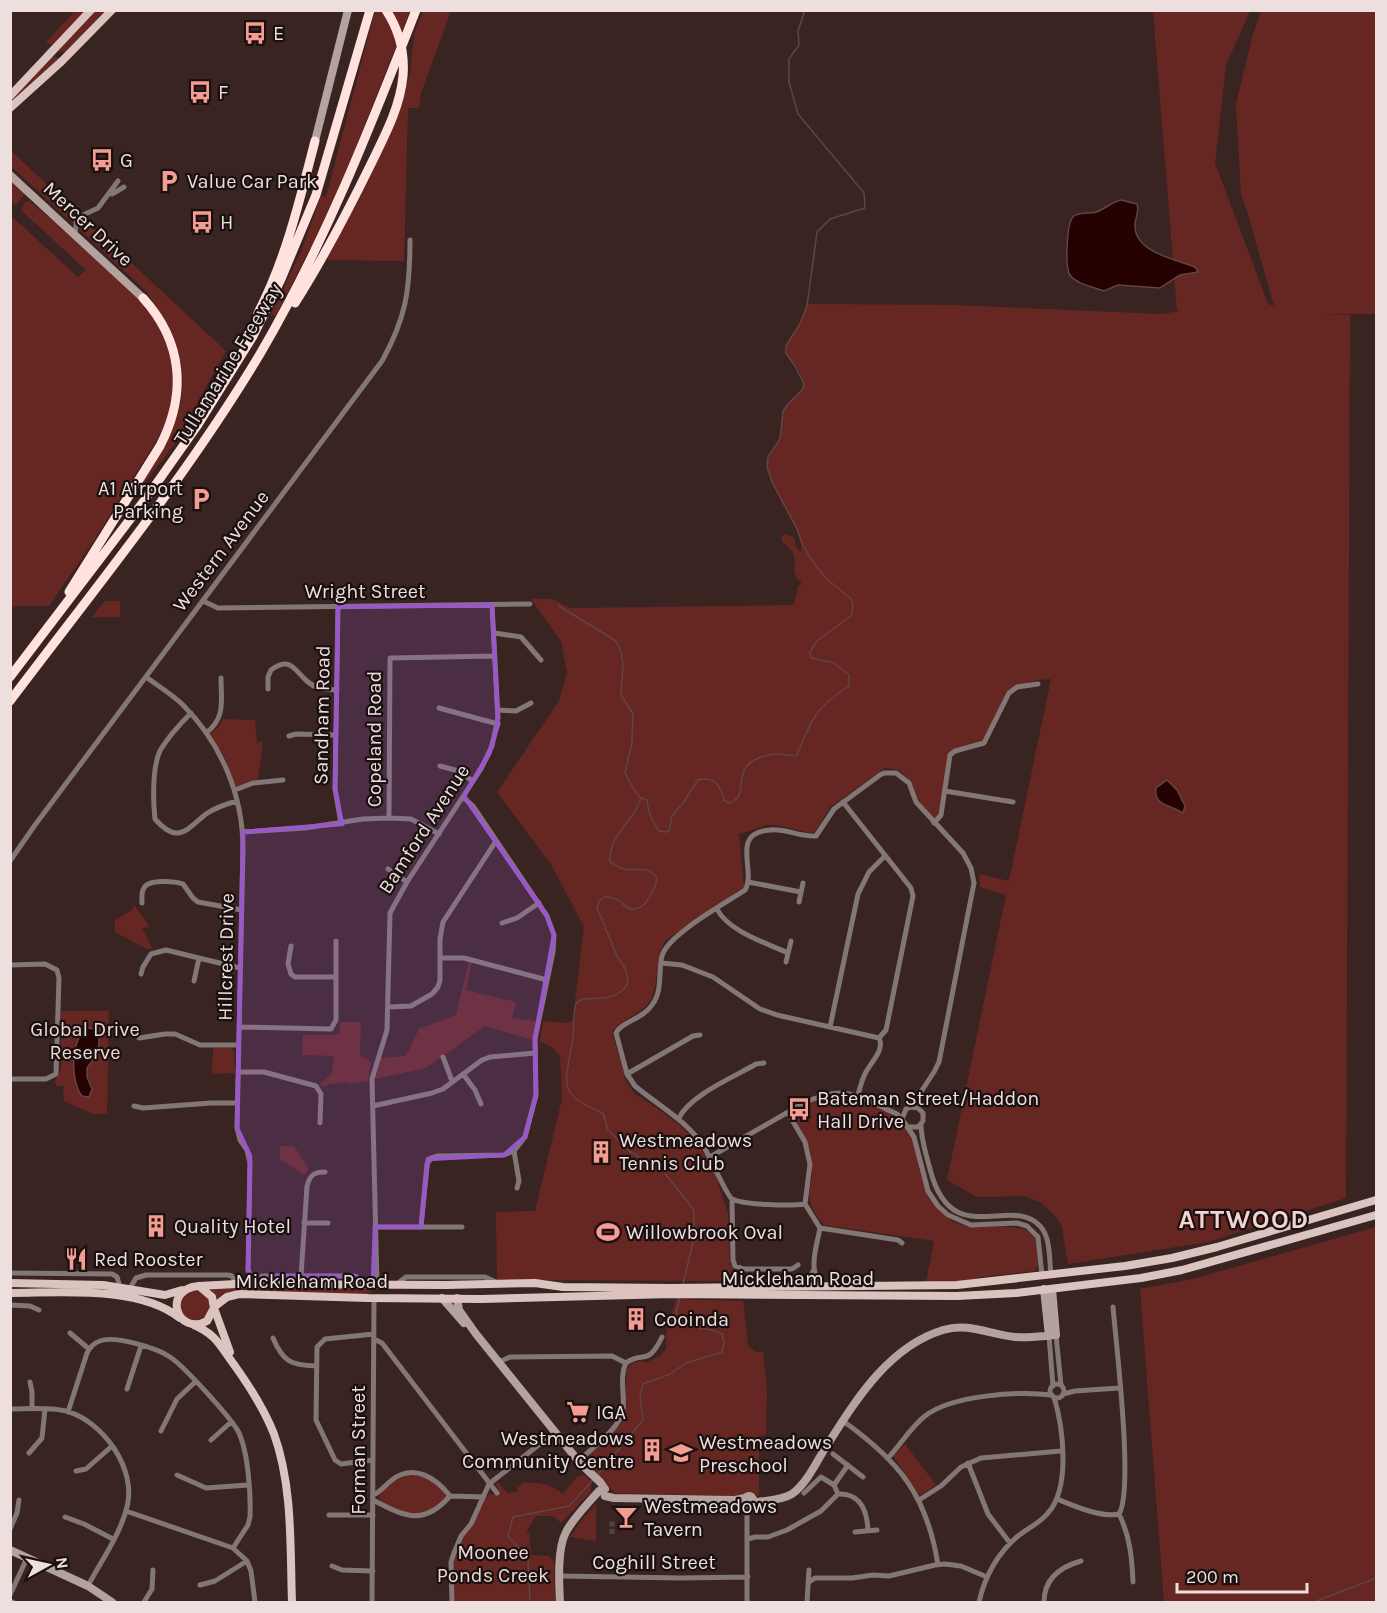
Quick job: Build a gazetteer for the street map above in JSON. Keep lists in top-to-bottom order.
{
  "streets": {
    "highway": ["Tullamarine Freeway"],
    "main road": ["Mickleham Road"],
    "street": [
      "Mercer Drive",
      "Western Avenue",
      "Wright Street",
      "Sandham Road",
      "Copeland Road",
      "Bamford Avenue",
      "Hillcrest Drive",
      "Forman Street",
      "Coghill Street"
    ]
  },
  "crossings": [
    ["Western Avenue", "Wright Street"],
    ["Western Avenue", "Hillcrest Drive"],
    ["Wright Street", "Sandham Road"],
    ["Wright Street", "Bamford Avenue"],
    ["Copeland Road", "Bamford Avenue"],
    ["Bamford Avenue", "Mickleham Road"],
    ["Hillcrest Drive", "Mickleham Road"],
    ["Mickleham Road", "Forman Street"]
  ],
  "districts": ["ATTWOOD"],
  "parks": ["Global Drive Reserve", "Moonee Ponds Creek"],
  "places": {
    "bus stop": [
      "E",
      "F",
      "G",
      "H",
      "Bateman Street/Haddon Hall Drive"
    ],
    "parking": ["Value Car Park", "A1 Airport Parking"],
    "building": [
      "Westmeadows Tennis Club",
      "Quality Hotel",
      "Cooinda",
      "Westmeadows Community Centre"
    ],
    "sports": ["Willowbrook Oval"],
    "restaurant": ["Red Rooster"],
    "supermarket": ["IGA"],
    "school or university": ["Westmeadows Preschool"],
    "bar": ["Westmeadows Tavern"]
  },
  "scale_bar": "200 m",
  "north": "right"
}
